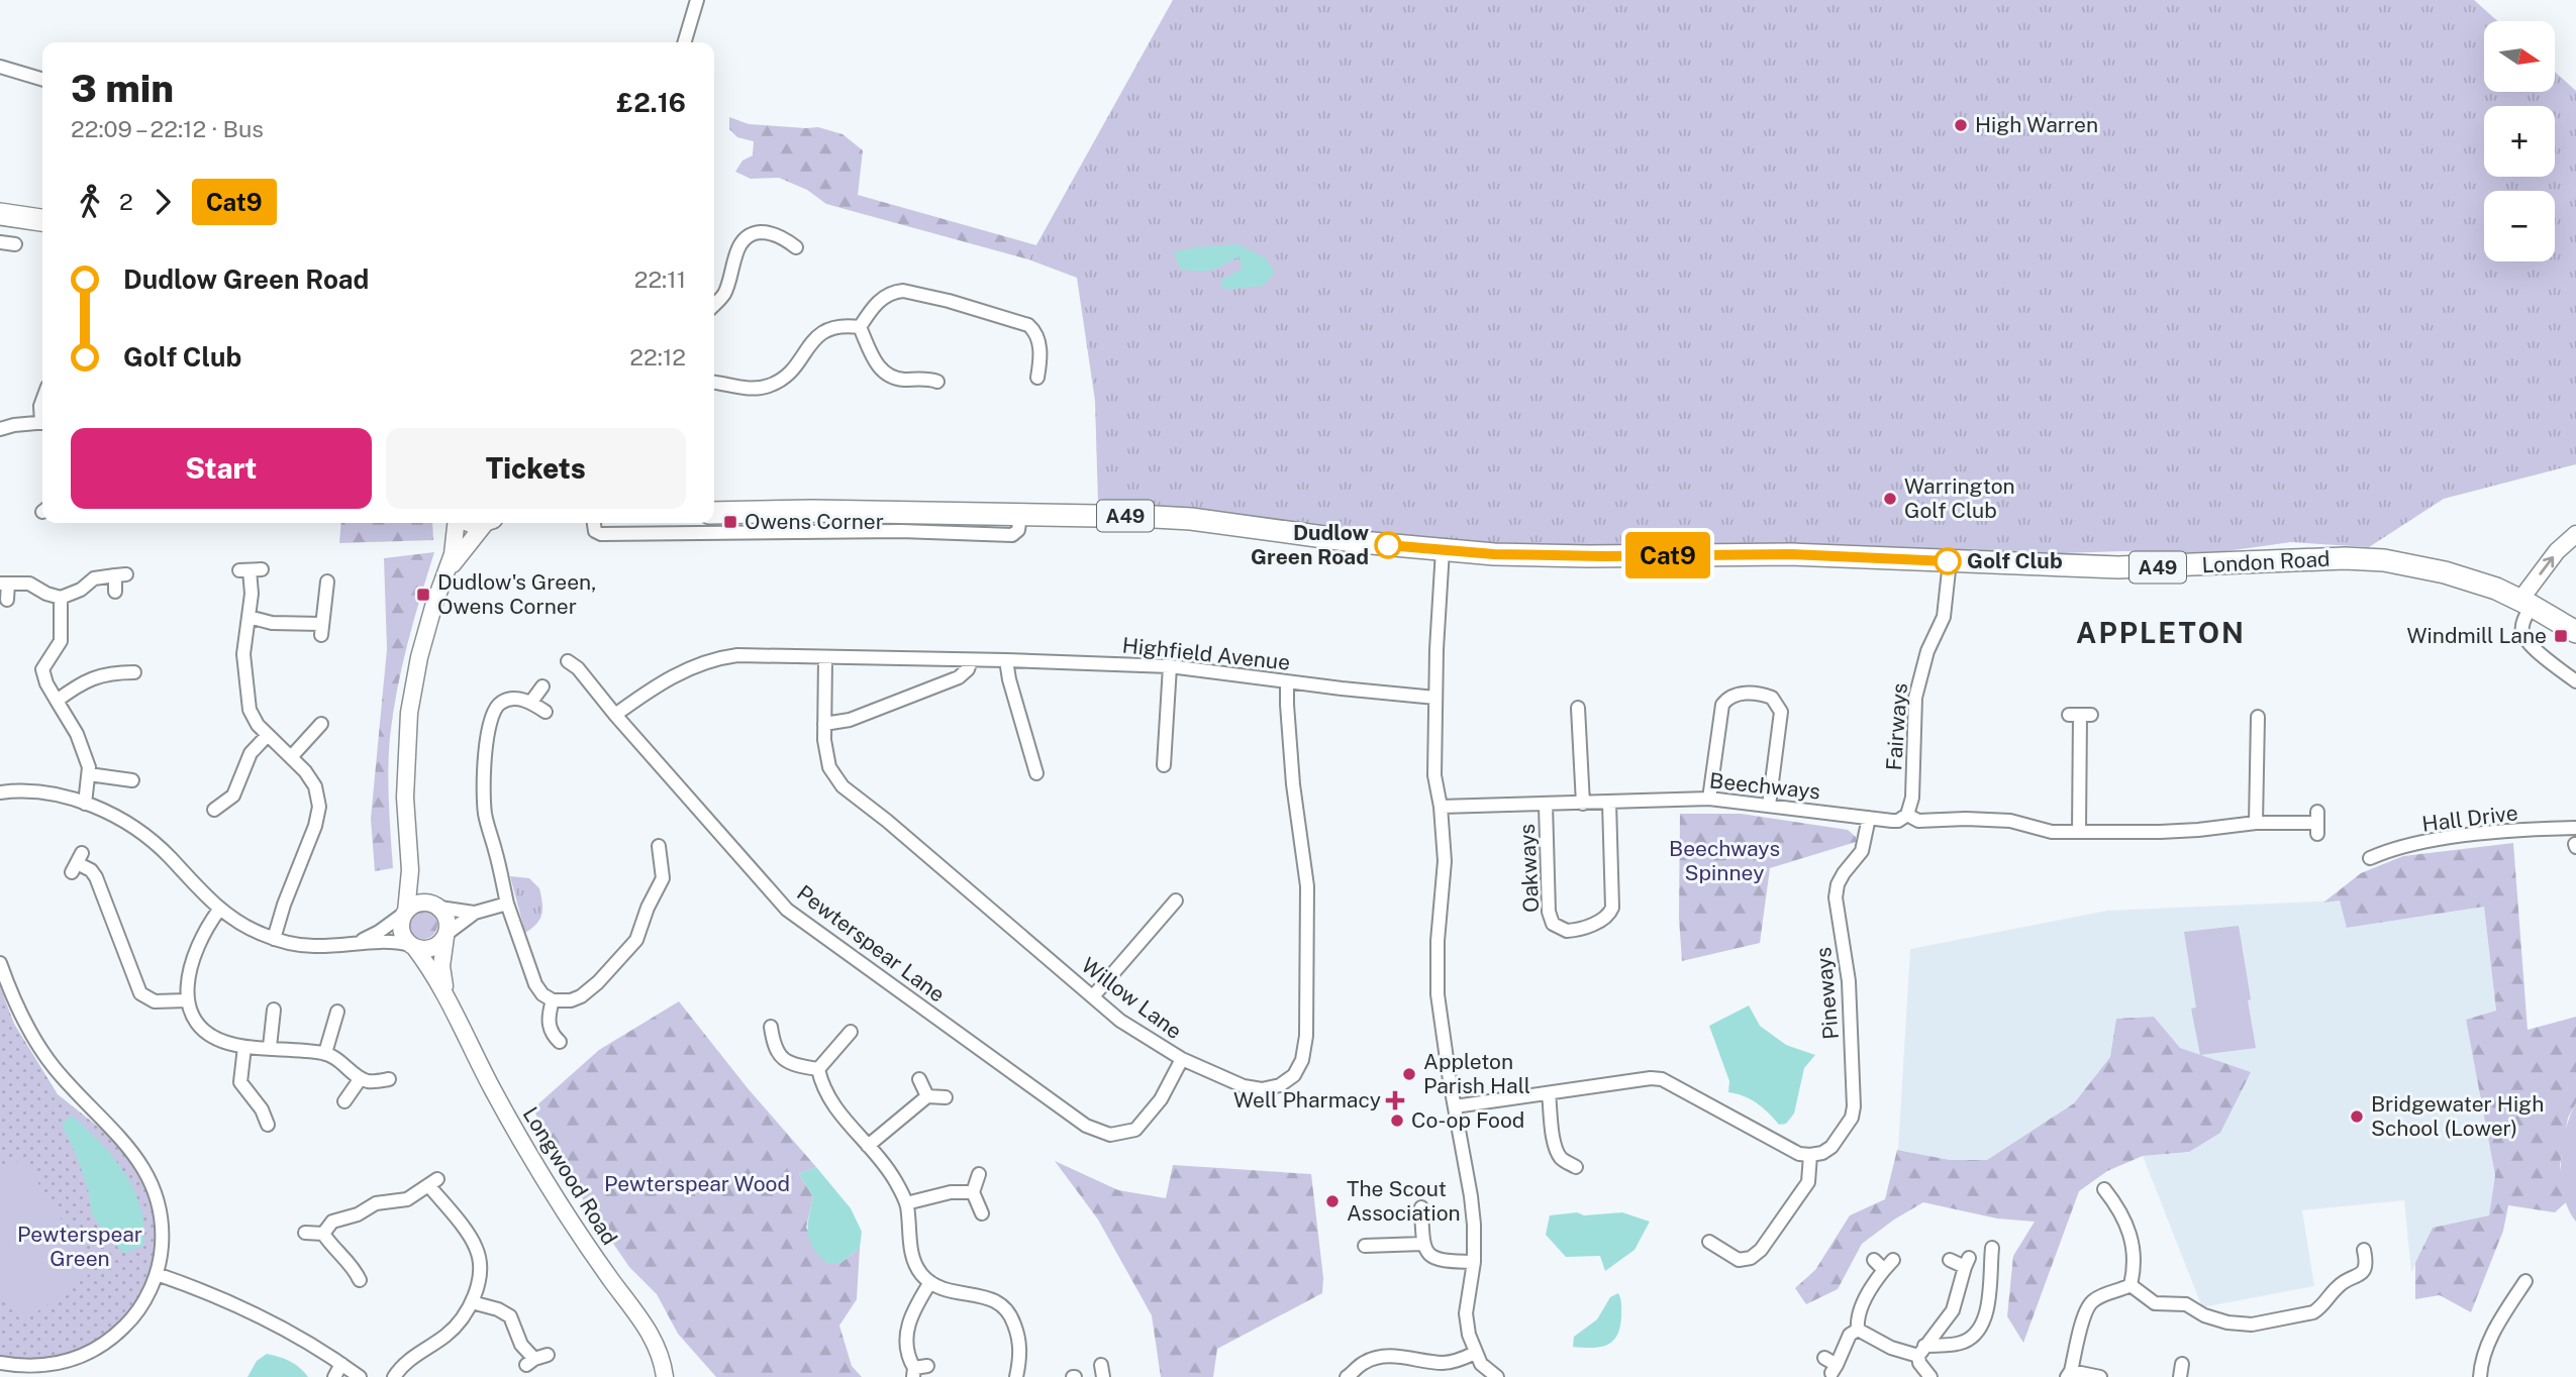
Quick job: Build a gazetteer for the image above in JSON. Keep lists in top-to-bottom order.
{
  "streets": {
    "highway": ["A49", "London Road"],
    "street": [
      "Highfield Avenue",
      "Fairways",
      "Beechways",
      "Hall Drive",
      "Oakways",
      "Pewterspear Lane",
      "Pineways",
      "Willow Lane",
      "Longwood Road"
    ]
  },
  "crossings": [
    ["London Road", "Fairways"],
    ["Highfield Avenue", "Pewterspear Lane"],
    ["Highfield Avenue", "Willow Lane"],
    ["Fairways", "Beechways"],
    ["Beechways", "Oakways"],
    ["Beechways", "Pineways"],
    ["Pewterspear Lane", "Willow Lane"]
  ],
  "districts": ["APPLETON"],
  "parks": ["Beechways Spinney", "Pewterspear Wood", "Pewterspear Green"],
  "places": {
    "other": [
      "High Warren",
      "Warrington Golf Club",
      "Dudlow Green Road",
      "Golf Club",
      "Appleton Parish Hall",
      "Bridgewater High School (Lower)",
      "Co-op Food",
      "The Scout Association"
    ],
    "transit": ["Owens Corner", "Dudlow's Green, Owens Corner", "Windmill Lane"],
    "health": ["Well Pharmacy"]
  },
  "lines": ["bus line Cat9"],
  "north": "right",
  "page": {
    "on_map": "Cat9",
    "map_buttons": ["+", "−"],
    "heading": ["3 min", "22:09 – 22:12 · Bus", "£2.16"],
    "legs": ["2", "Cat9"],
    "list": [
      {
        "name": "Dudlow Green Road",
        "value": "22:11"
      },
      {
        "name": "Golf Club",
        "value": "22:12"
      }
    ],
    "buttons": ["Start", "Tickets"]
  }
}
